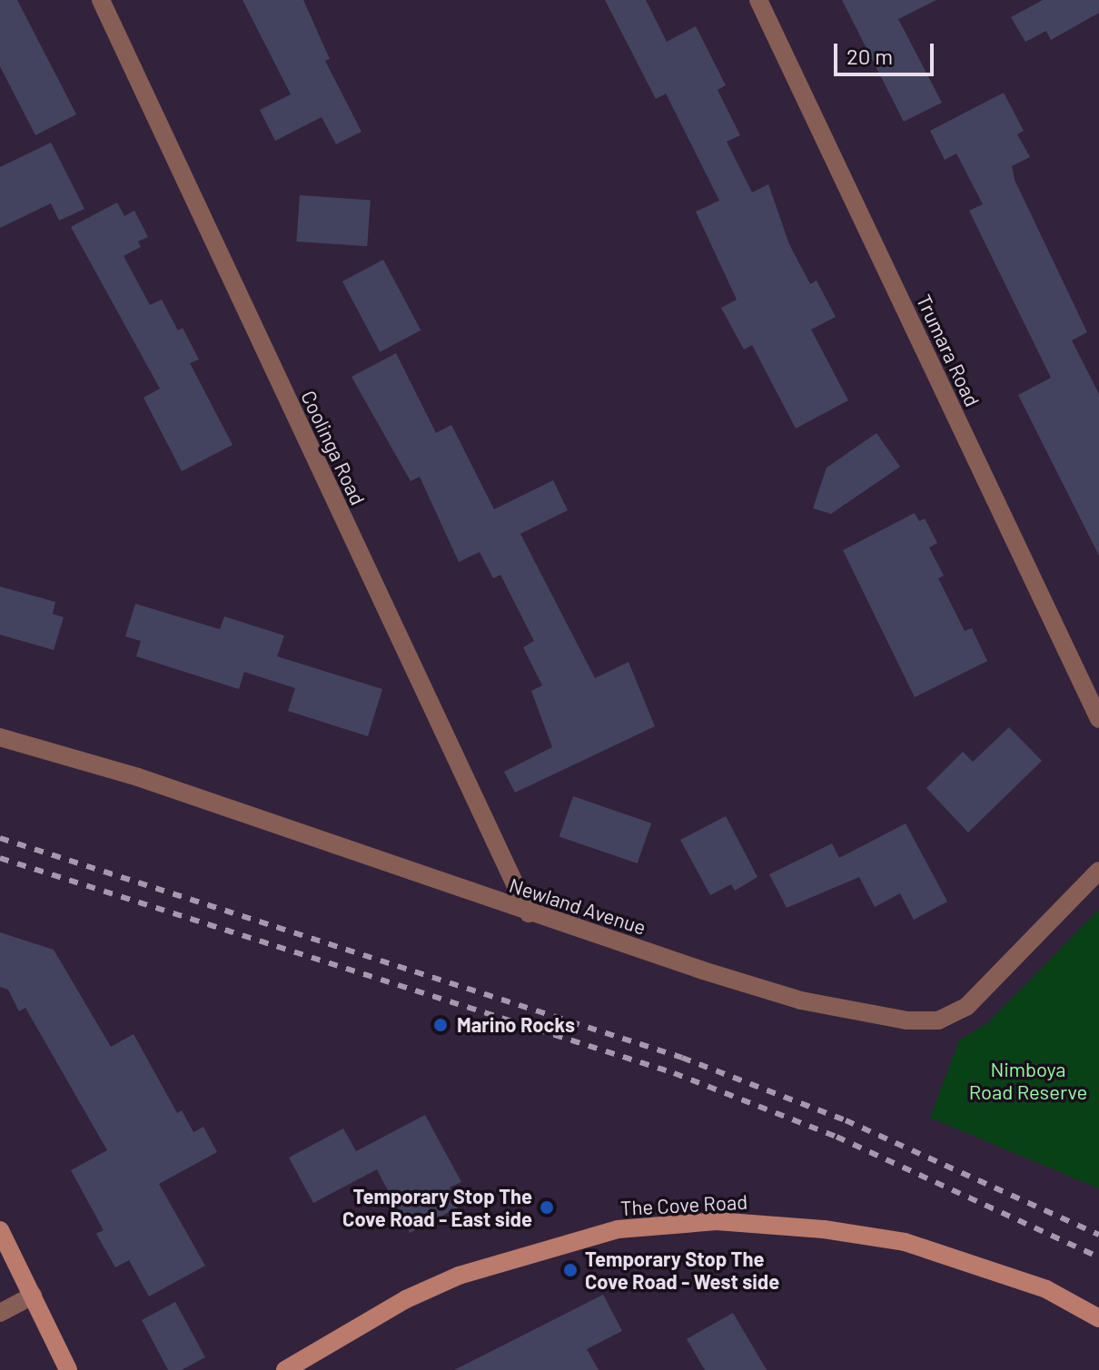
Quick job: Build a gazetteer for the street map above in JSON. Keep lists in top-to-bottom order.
{
  "streets": {
    "street": [
      "Trumara Road",
      "Coolinga Road",
      "Newland Avenue",
      "The Cove Road"
    ]
  },
  "crossings": [
    ["Coolinga Road", "Newland Avenue"]
  ],
  "parks": ["Nimboya Road Reserve"],
  "places": ["Marino Rocks", "Temporary Stop The Cove Road - East side", "Temporary Stop The Cove Road - West side"],
  "scale_bar": "20 m"
}
